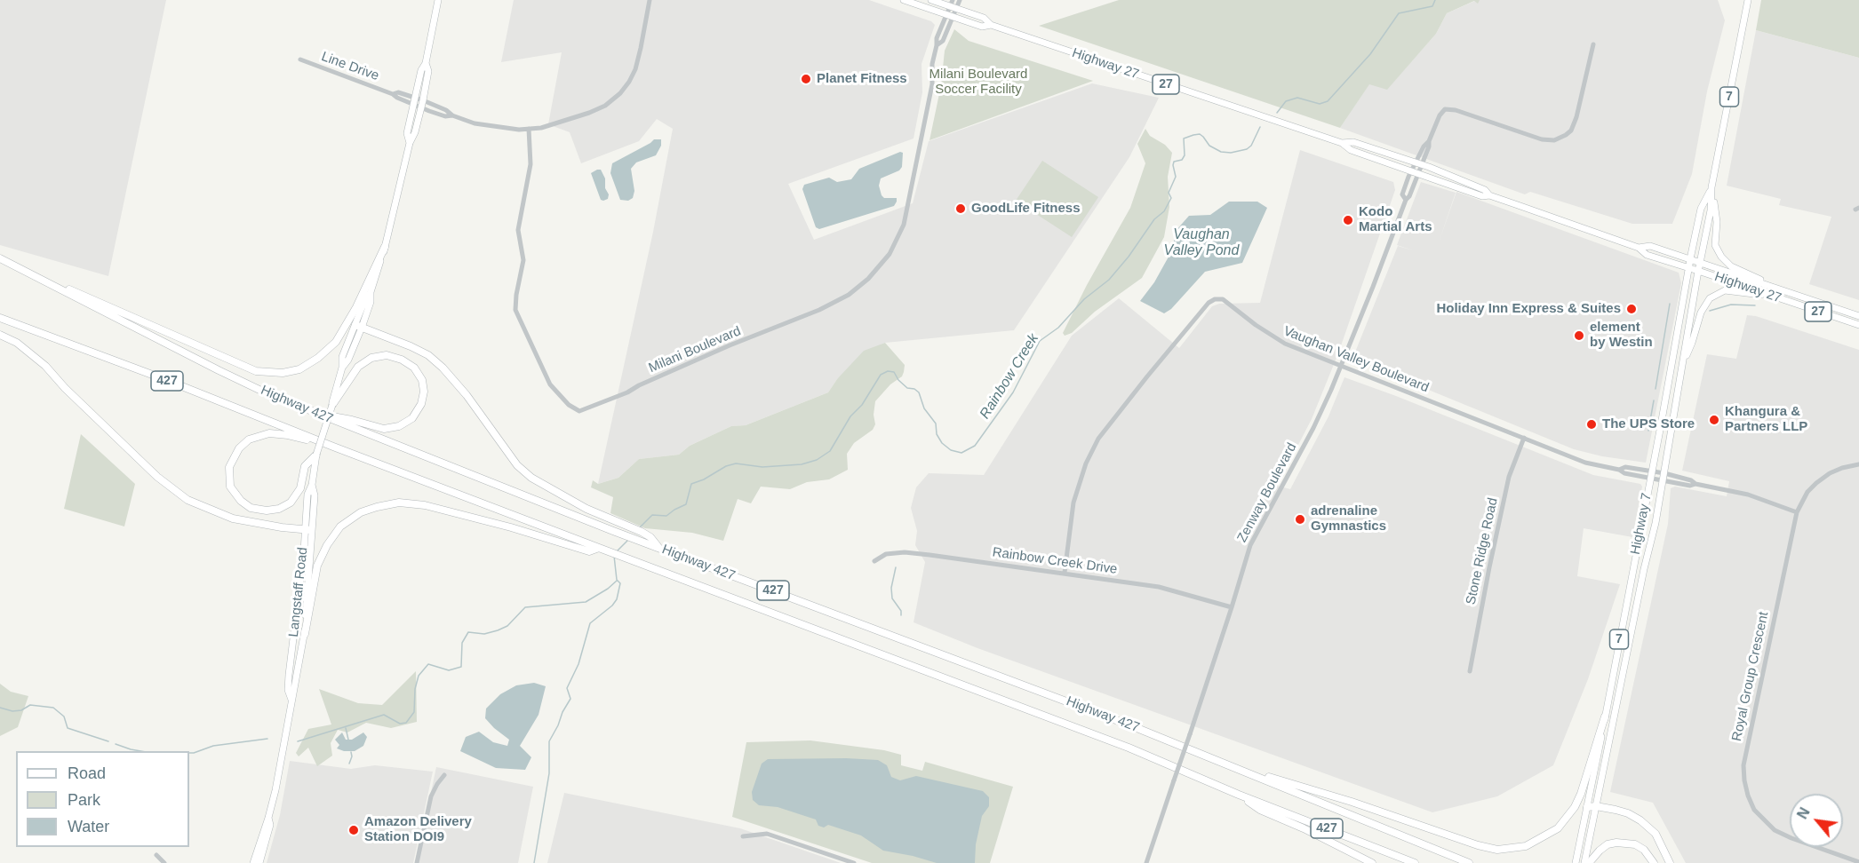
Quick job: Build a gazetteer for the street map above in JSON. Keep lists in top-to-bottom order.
{
  "streets": {
    "highway": ["427", "Highway 427"],
    "main road": [
      "Highway 27",
      "27",
      "7",
      "Highway 7",
      "Langstaff Road"
    ],
    "street": [
      "Line Drive",
      "Milani Boulevard",
      "Vaughan Valley Boulevard",
      "Zenway Boulevard",
      "Stone Ridge Road",
      "Rainbow Creek Drive",
      "Royal Group Crescent"
    ]
  },
  "crossings": [
    ["Highway 27", "Milani Boulevard"],
    ["Highway 27", "Zenway Boulevard"],
    ["Highway 27", "Highway 7"],
    ["Line Drive", "Milani Boulevard"],
    ["Line Drive", "Langstaff Road"],
    ["Vaughan Valley Boulevard", "Zenway Boulevard"],
    ["Vaughan Valley Boulevard", "Highway 7"],
    ["Vaughan Valley Boulevard", "Stone Ridge Road"],
    ["Vaughan Valley Boulevard", "Rainbow Creek Drive"],
    ["Zenway Boulevard", "Rainbow Creek Drive"]
  ],
  "water": ["Vaughan Valley Pond", "Rainbow Creek"],
  "parks": ["Milani Boulevard Soccer Facility"],
  "places": [
    "Planet Fitness",
    "GoodLife Fitness",
    "Kodo Martial Arts",
    "Holiday Inn Express & Suites",
    "element by Westin",
    "Khangura & Partners LLP",
    "The UPS Store",
    "adrenaline Gymnastics",
    "Amazon Delivery Station DOI9"
  ],
  "legend": ["Road", "Park", "Water"],
  "north": "top left"
}
